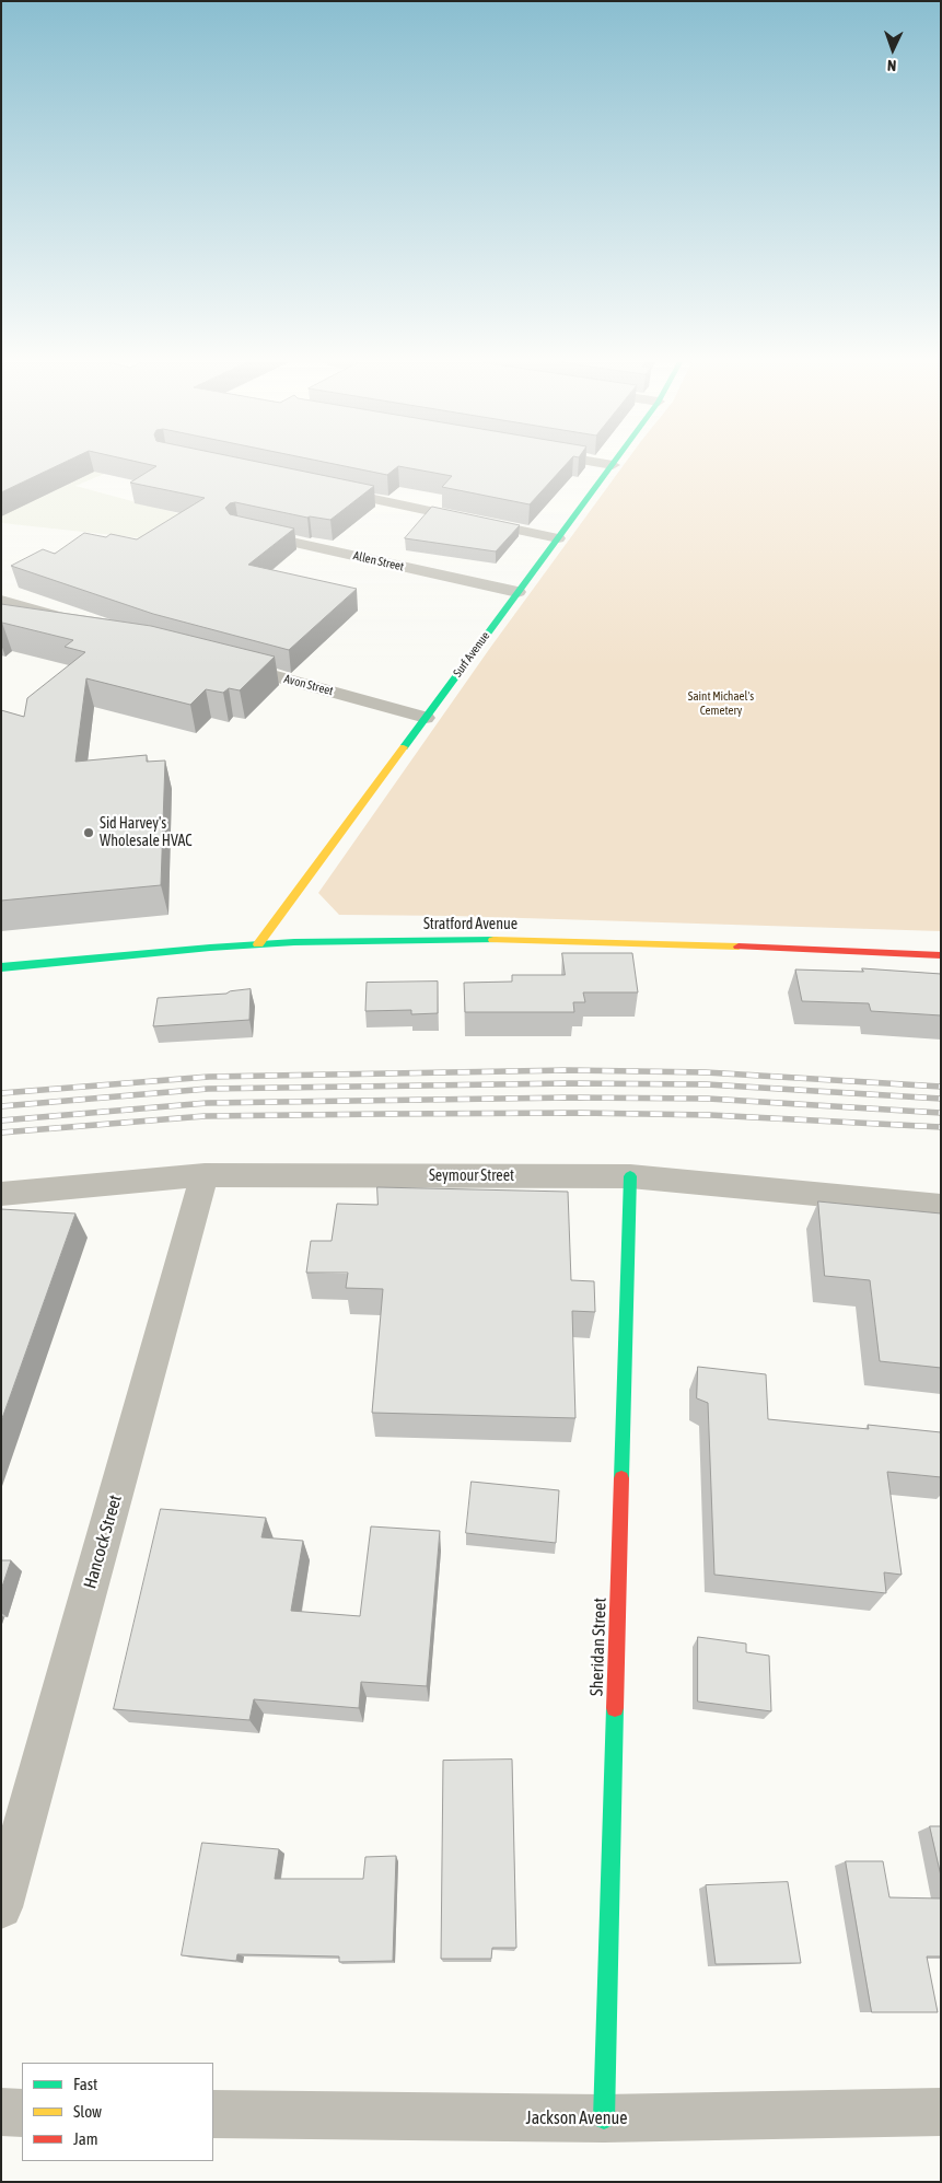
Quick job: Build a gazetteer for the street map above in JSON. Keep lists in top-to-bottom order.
{
  "streets": {
    "street": [
      "Allen Street",
      "Surf Avenue",
      "Avon Street",
      "Stratford Avenue",
      "Seymour Street",
      "Hancock Street",
      "Sheridan Street",
      "Jackson Avenue"
    ]
  },
  "crossings": [
    ["Allen Street", "Surf Avenue"],
    ["Surf Avenue", "Avon Street"],
    ["Surf Avenue", "Stratford Avenue"],
    ["Seymour Street", "Hancock Street"],
    ["Seymour Street", "Sheridan Street"],
    ["Sheridan Street", "Jackson Avenue"]
  ],
  "parks": ["Saint Michael's Cemetery"],
  "places": ["Sid Harvey's Wholesale HVAC"],
  "legend": ["Fast", "Slow", "Jam"],
  "north": "bottom"
}
